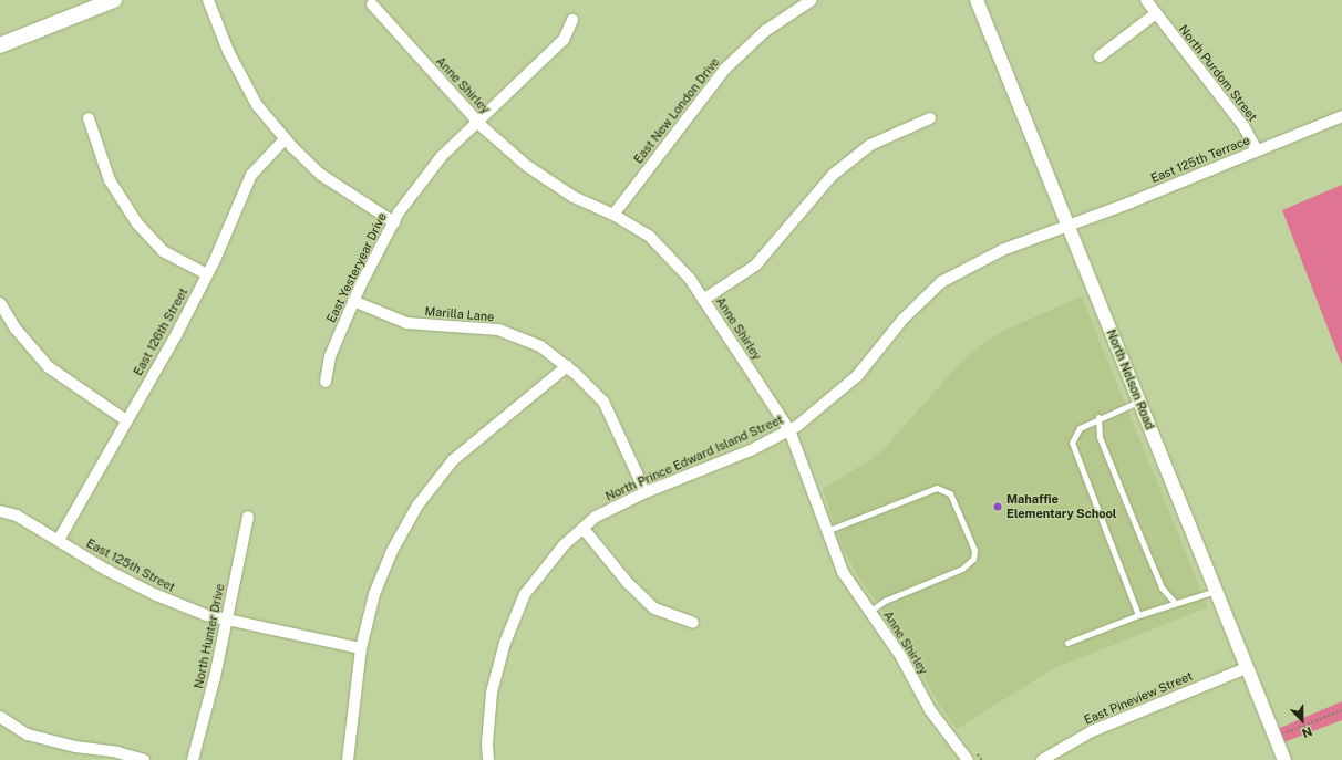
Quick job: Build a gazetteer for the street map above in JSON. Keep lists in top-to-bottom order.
{
  "streets": {
    "street": [
      "North Purdom Street",
      "Anne Shirley",
      "East New London Drive",
      "East 125th Terrace",
      "East Yesteryear Drive",
      "Marilla Lane",
      "East 126th Street",
      "North Nelson Road",
      "North Prince Edward Island Street",
      "East 125th Street",
      "North Hunter Drive",
      "East Pineview Street"
    ]
  },
  "crossings": [
    ["North Purdom Street", "East 125th Terrace"],
    ["Anne Shirley", "East New London Drive"],
    ["Anne Shirley", "East Yesteryear Drive"],
    ["Anne Shirley", "North Prince Edward Island Street"],
    ["East 125th Terrace", "North Nelson Road"],
    ["East 125th Terrace", "North Prince Edward Island Street"],
    ["East Yesteryear Drive", "Marilla Lane"],
    ["Marilla Lane", "North Prince Edward Island Street"],
    ["East 126th Street", "East 125th Street"],
    ["North Nelson Road", "North Prince Edward Island Street"],
    ["North Nelson Road", "East Pineview Street"],
    ["East 125th Street", "North Hunter Drive"]
  ],
  "places": ["Mahaffie Elementary School"],
  "north": "bottom"
}
